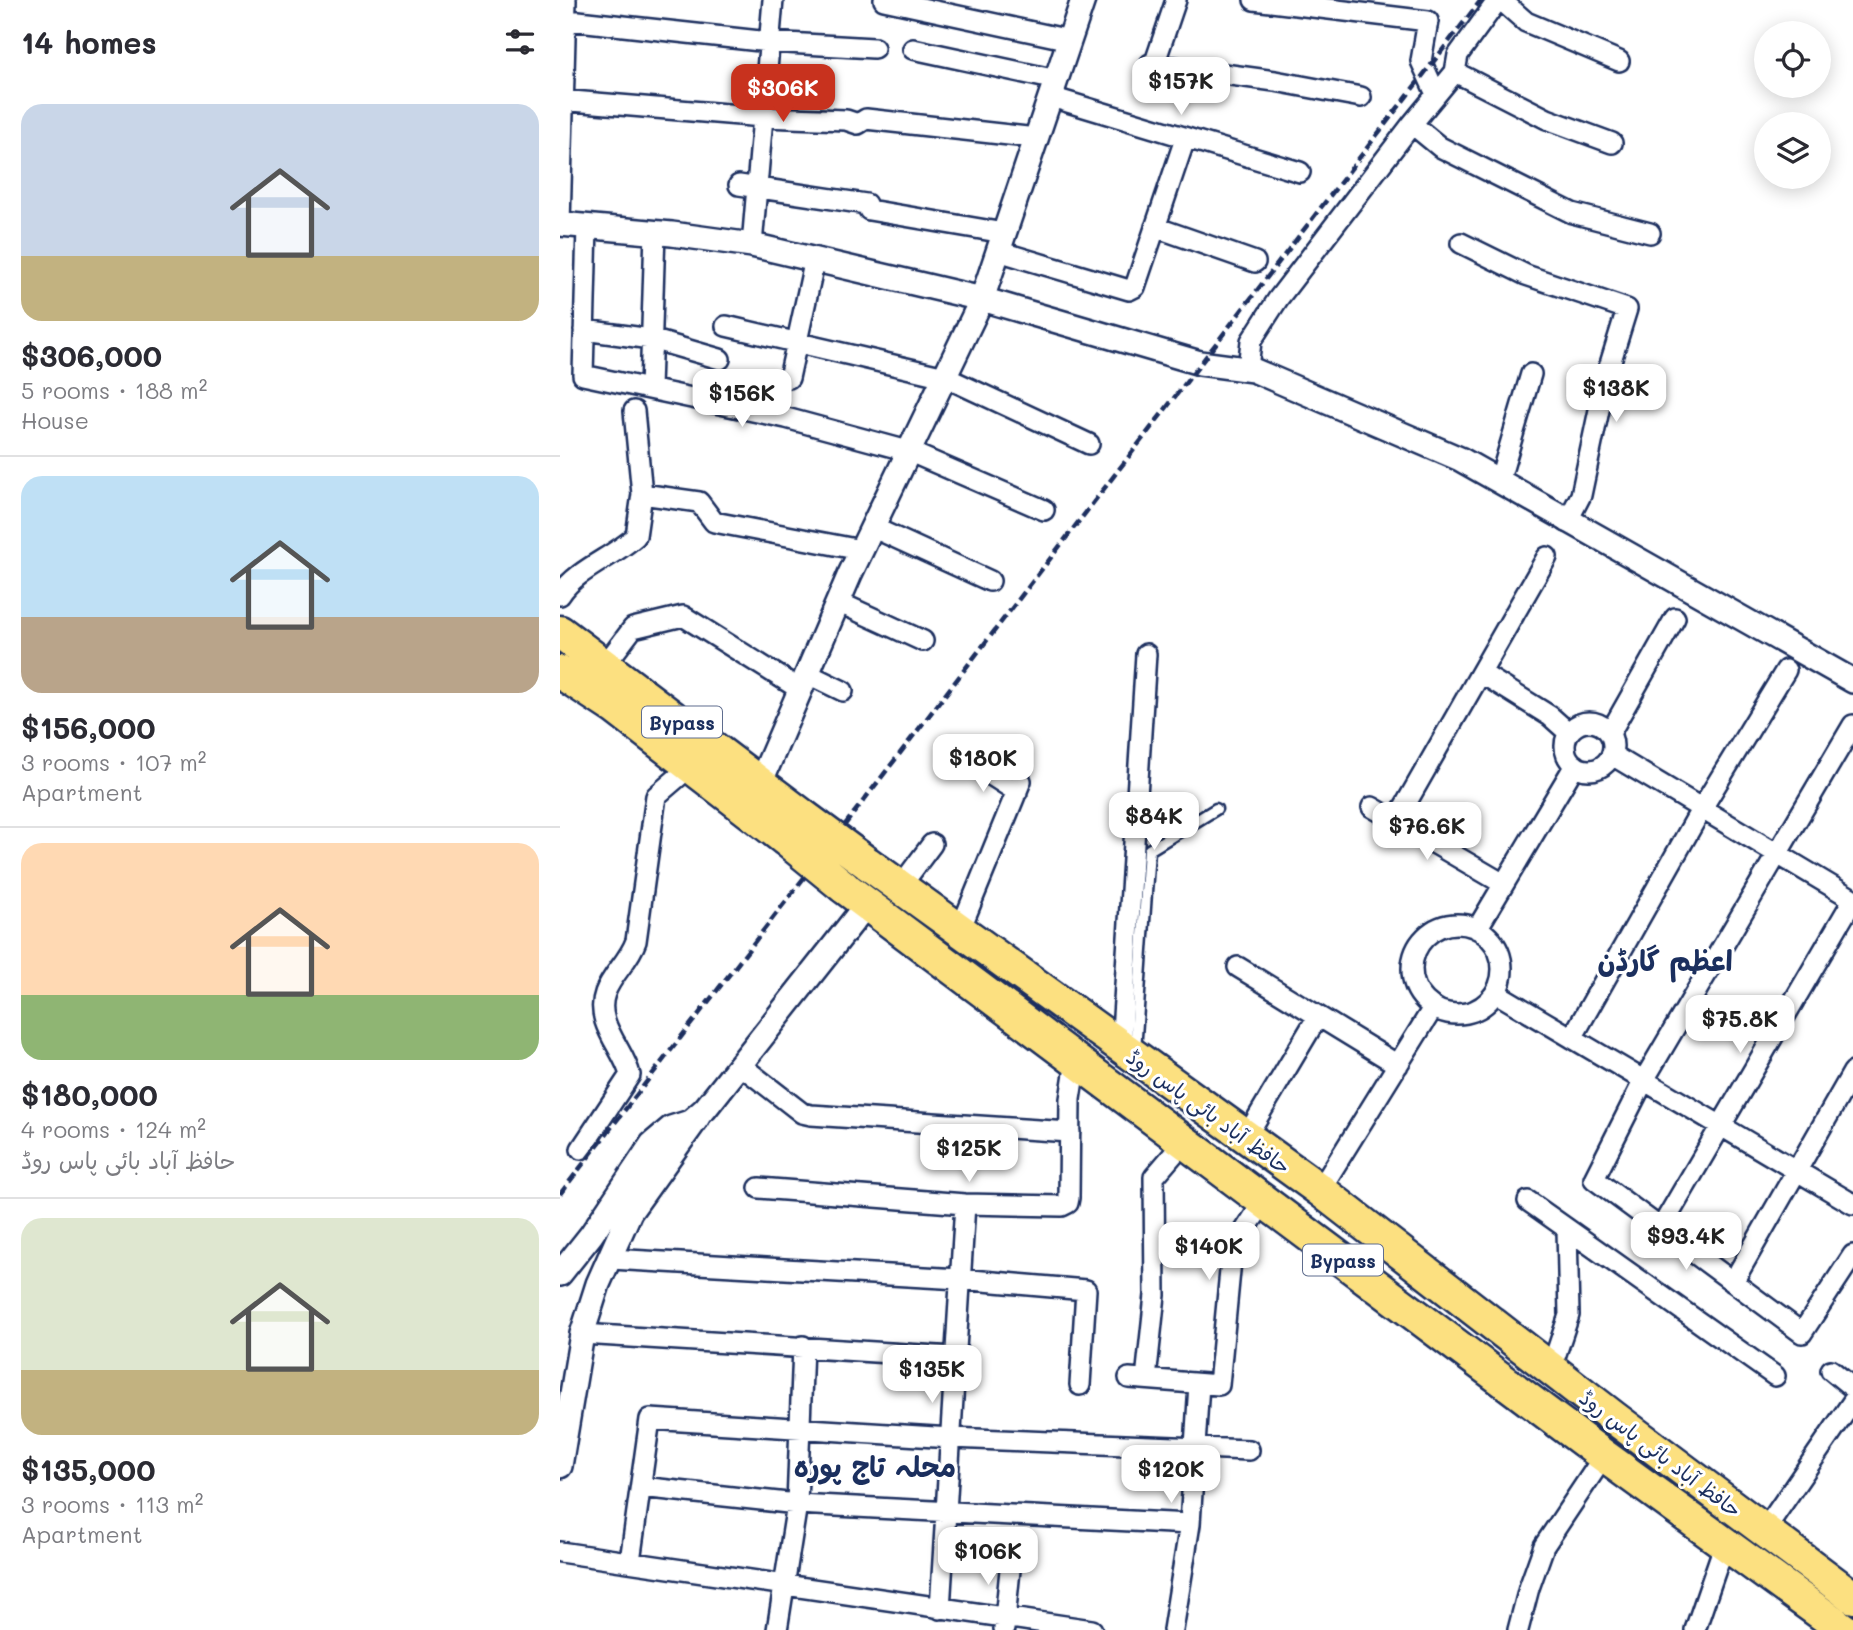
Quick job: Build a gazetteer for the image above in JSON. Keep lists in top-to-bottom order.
{
  "streets": {
    "highway": ["Bypass", "حافظ آباد بائی پاس روڈ"]
  },
  "districts": ["اعظم گارڈن", "محلہ تاج پورہ"],
  "page": {
    "heading": "14 homes",
    "price": [
      "$157K",
      "$306K",
      "$138K",
      "$156K",
      "$180K",
      "$84K",
      "$76.6K",
      "$75.8K",
      "$125K",
      "$93.4K",
      "$140K",
      "$135K",
      "$120K",
      "$106K"
    ],
    "list": [
      {
        "name": "$306,000",
        "note": "5 rooms · 188 m² · House"
      },
      {
        "name": "$156,000",
        "note": "3 rooms · 107 m² · Apartment"
      },
      {
        "name": "$180,000",
        "note": "4 rooms · 124 m² · حافظ آباد بائی پاس روڈ"
      },
      {
        "name": "$135,000",
        "note": "3 rooms · 113 m² · Apartment"
      }
    ]
  }
}
